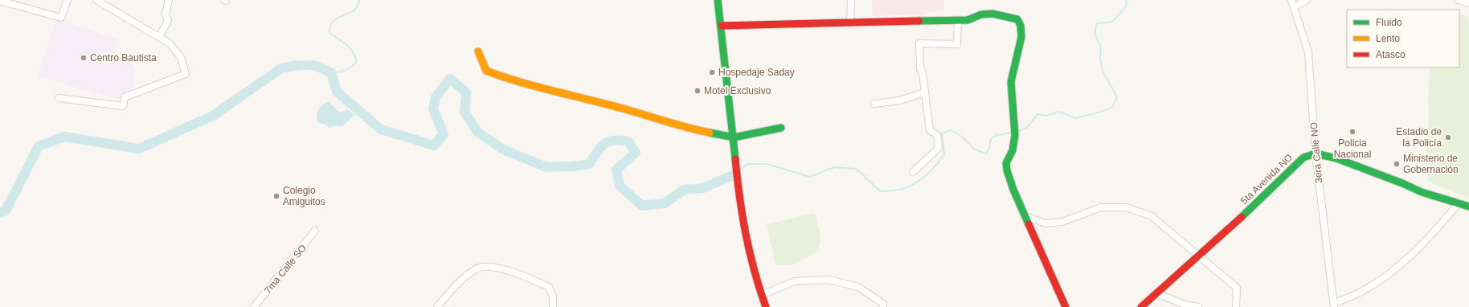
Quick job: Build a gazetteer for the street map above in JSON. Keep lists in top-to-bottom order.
{
  "streets": {
    "street": ["3era Calle NO", "5ta Avenida NO", "7ma Calle SO"]
  },
  "crossings": [
    ["3era Calle NO", "5ta Avenida NO"]
  ],
  "places": [
    "Centro Bautista",
    "Hospedaje Saday",
    "Motel Exclusivo",
    "Policia Nacional",
    "Estadio de la Policía",
    "Ministerio de Gobernación",
    "Colegio Amiguitos"
  ],
  "legend": ["Fluido", "Lento", "Atasco"]
}
